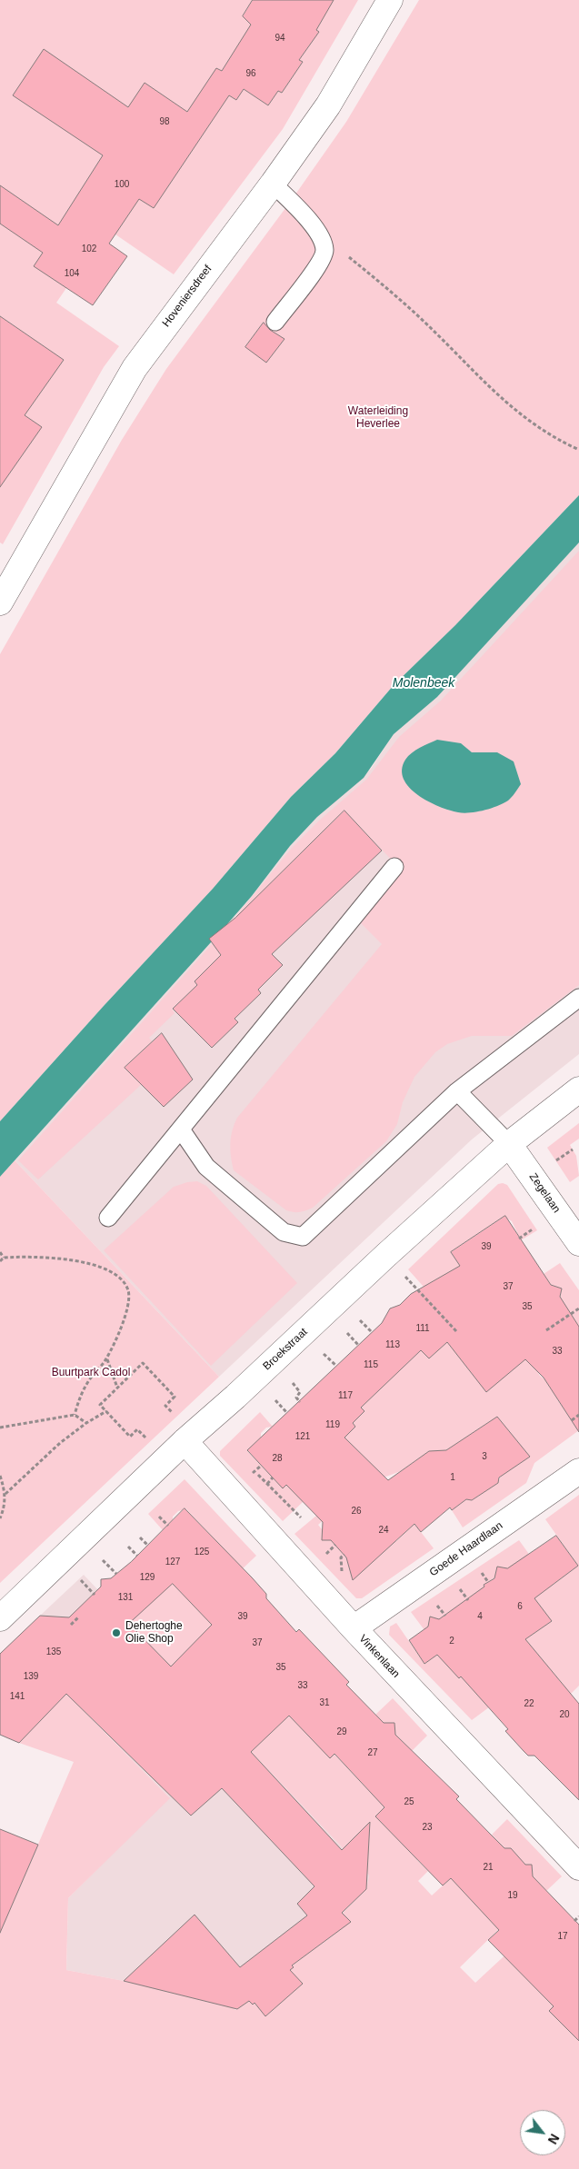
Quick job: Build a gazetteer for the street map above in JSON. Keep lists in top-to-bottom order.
{
  "streets": {
    "street": [
      "Hoveniersdreef",
      "Zegelaan",
      "Broekstraat",
      "Goede Haardlaan",
      "Vinkenlaan"
    ]
  },
  "crossings": [
    ["Zegelaan", "Broekstraat"],
    ["Broekstraat", "Vinkenlaan"],
    ["Goede Haardlaan", "Vinkenlaan"]
  ],
  "water": ["Molenbeek"],
  "parks": ["Waterleiding Heverlee", "Buurtpark Cadol"],
  "places": ["Dehertoghe Olie Shop"],
  "house_numbers": [
    "94",
    "96",
    "98",
    "100",
    "102",
    "104",
    "39",
    "37",
    "35",
    "111",
    "113",
    "33",
    "115",
    "117",
    "119",
    "121",
    "3",
    "28",
    "1",
    "26",
    "24",
    "125",
    "127",
    "129",
    "131",
    "6",
    "39",
    "4",
    "2",
    "37",
    "135",
    "35",
    "139",
    "33",
    "141",
    "31",
    "22",
    "20",
    "29",
    "27",
    "25",
    "23",
    "21",
    "19",
    "17"
  ],
  "north": "bottom right"
}
